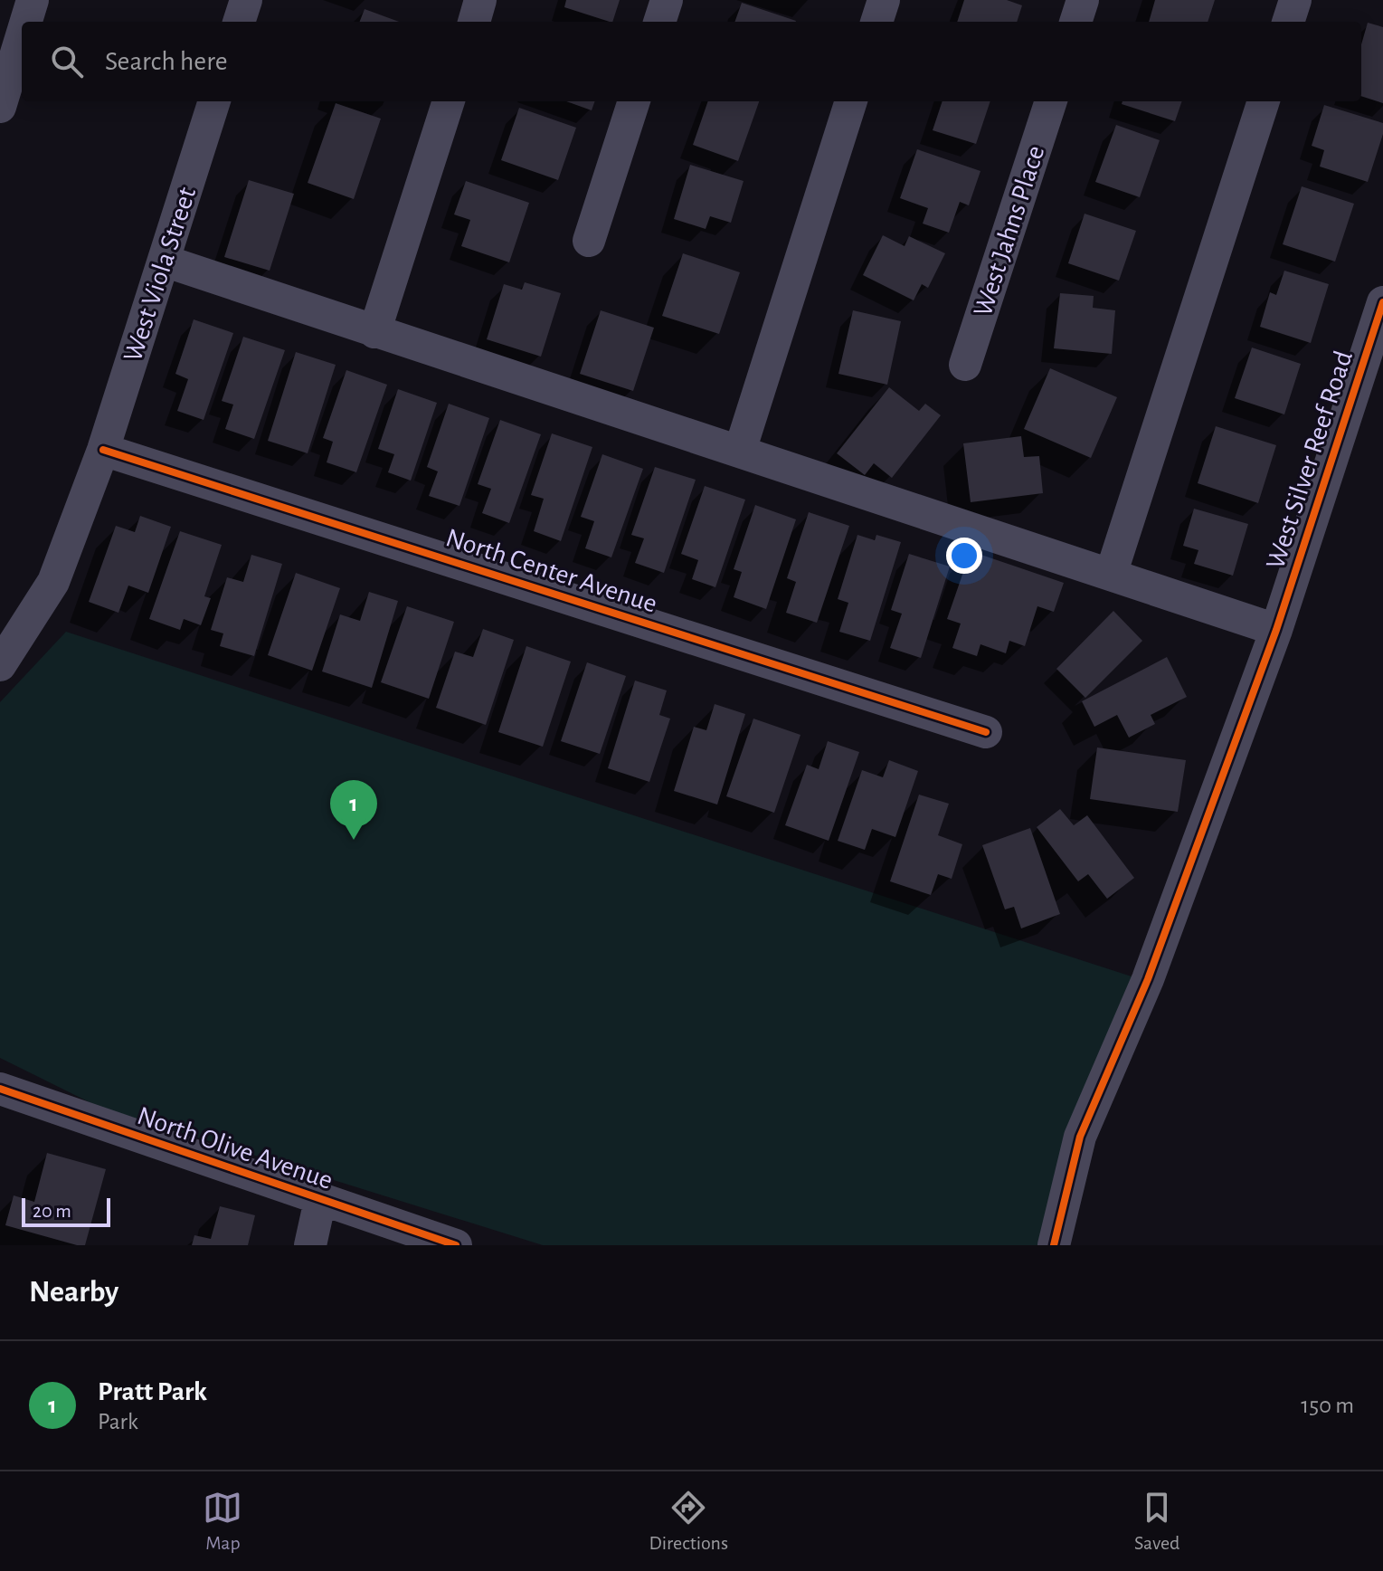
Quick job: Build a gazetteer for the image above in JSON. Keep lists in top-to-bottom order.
{
  "streets": {
    "street": [
      "West Jahns Place",
      "West Viola Street",
      "West Silver Reef Road",
      "North Center Avenue",
      "North Olive Avenue"
    ]
  },
  "crossings": [
    ["West Viola Street", "North Center Avenue"]
  ],
  "scale_bar": "20 m",
  "page": {
    "search": "Search here",
    "pins": "1",
    "scale": "20 m",
    "heading": "Nearby",
    "list": [
      {
        "mark": "1",
        "name": "Pratt Park",
        "note": "Park",
        "value": "150 m"
      }
    ],
    "nav": ["Map", "Directions", "Saved"]
  }
}
